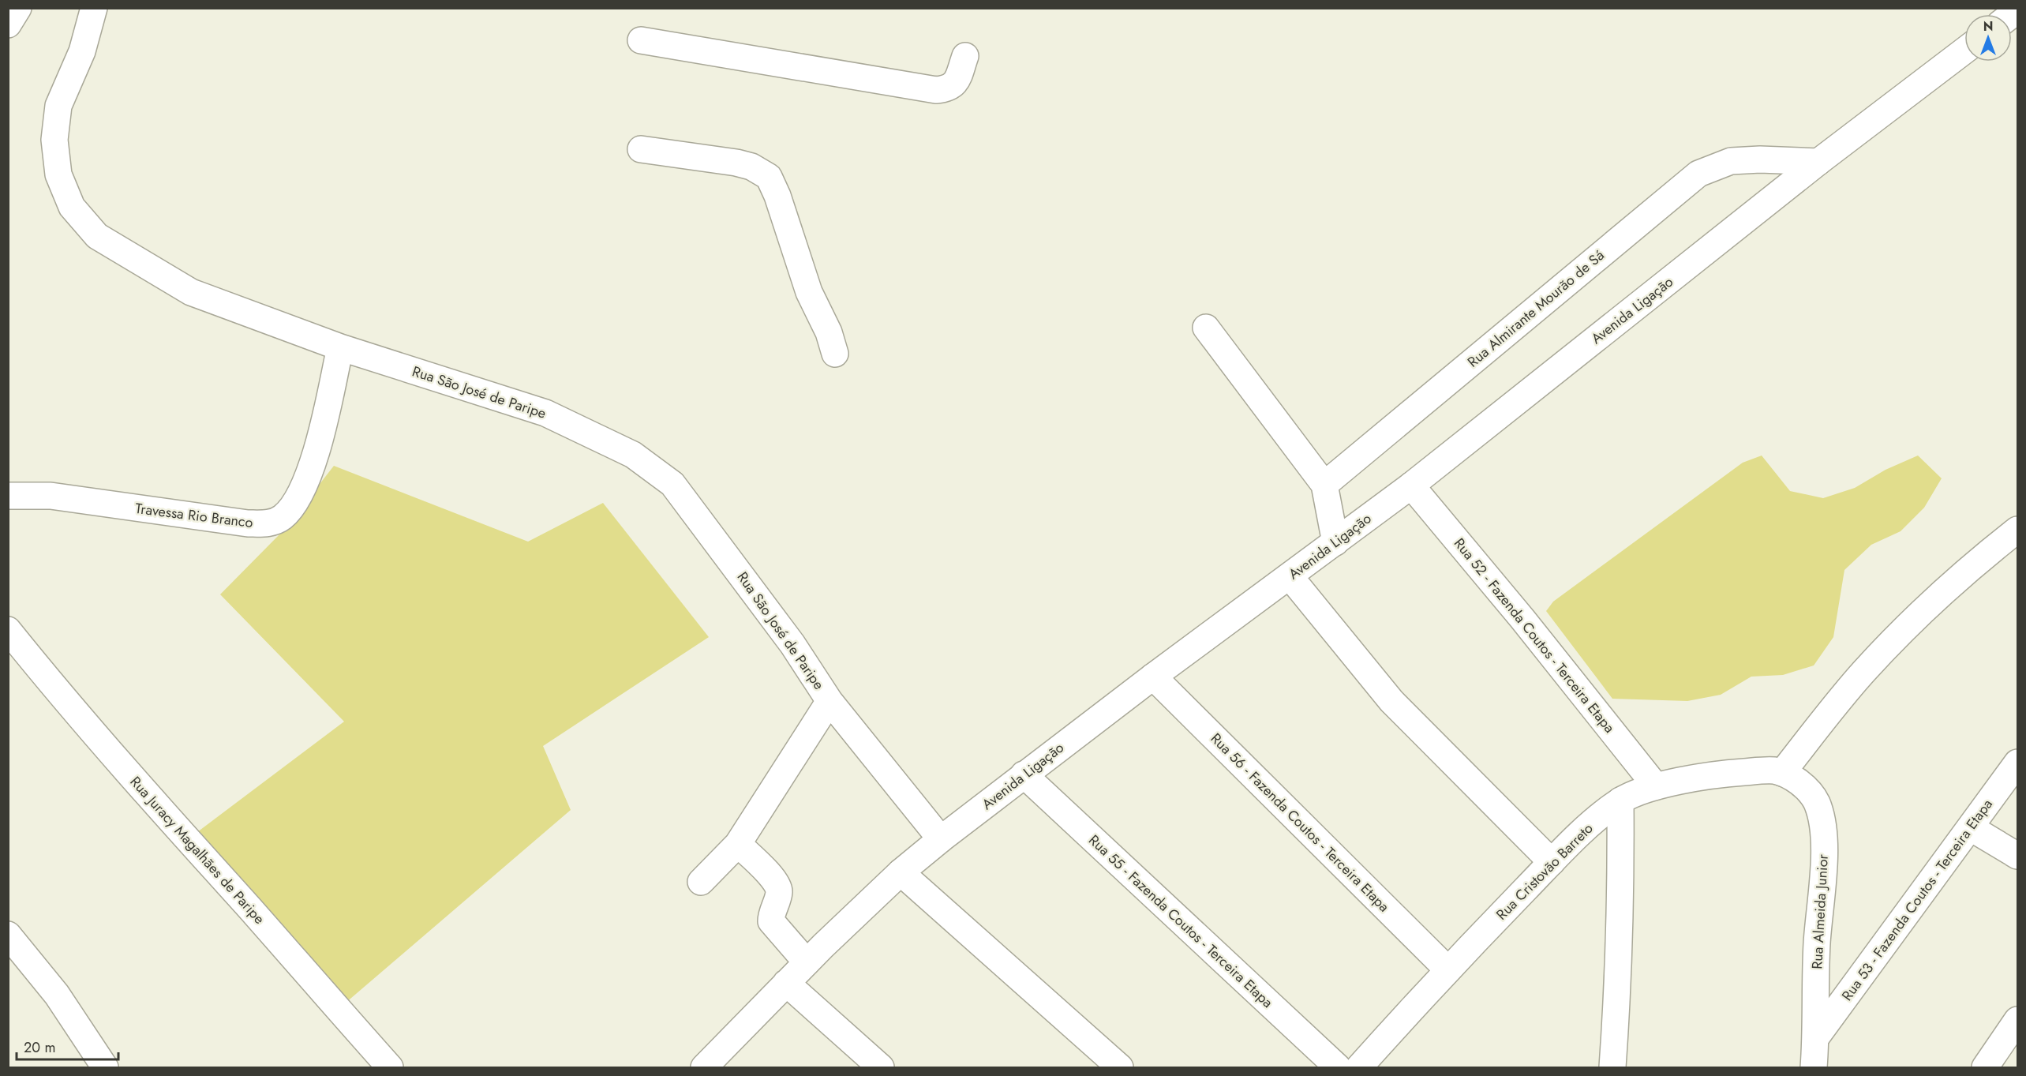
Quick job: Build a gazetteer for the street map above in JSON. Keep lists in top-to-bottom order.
{
  "streets": {
    "street": [
      "Rua Almirante Mourão de Sá",
      "Avenida Ligação",
      "Rua São José de Paripe",
      "Travessa Rio Branco",
      "Rua 52 - Fazenda Coutos - Terceira Etapa",
      "Rua 56 - Fazenda Coutos - Terceira Etapa",
      "Rua Juracy Magalhães de Paripe",
      "Rua Cristovão Barreto",
      "Rua 53 - Fazenda Coutos - Terceira Etapa",
      "Rua Almeida Junior",
      "Rua 55 - Fazenda Coutos - Terceira Etapa"
    ]
  },
  "crossings": [
    ["Rua Almirante Mourão de Sá", "Avenida Ligação"],
    ["Avenida Ligação", "Rua São José de Paripe"],
    ["Avenida Ligação", "Rua 52 - Fazenda Coutos - Terceira Etapa"],
    ["Avenida Ligação", "Rua 56 - Fazenda Coutos - Terceira Etapa"],
    ["Avenida Ligação", "Rua 55 - Fazenda Coutos - Terceira Etapa"],
    ["Rua São José de Paripe", "Travessa Rio Branco"],
    ["Rua 52 - Fazenda Coutos - Terceira Etapa", "Rua Cristovão Barreto"],
    ["Rua 56 - Fazenda Coutos - Terceira Etapa", "Rua Cristovão Barreto"],
    ["Rua Cristovão Barreto", "Rua Almeida Junior"],
    ["Rua 53 - Fazenda Coutos - Terceira Etapa", "Rua Almeida Junior"]
  ],
  "scale_bar": "20 m",
  "north": "top"
}
